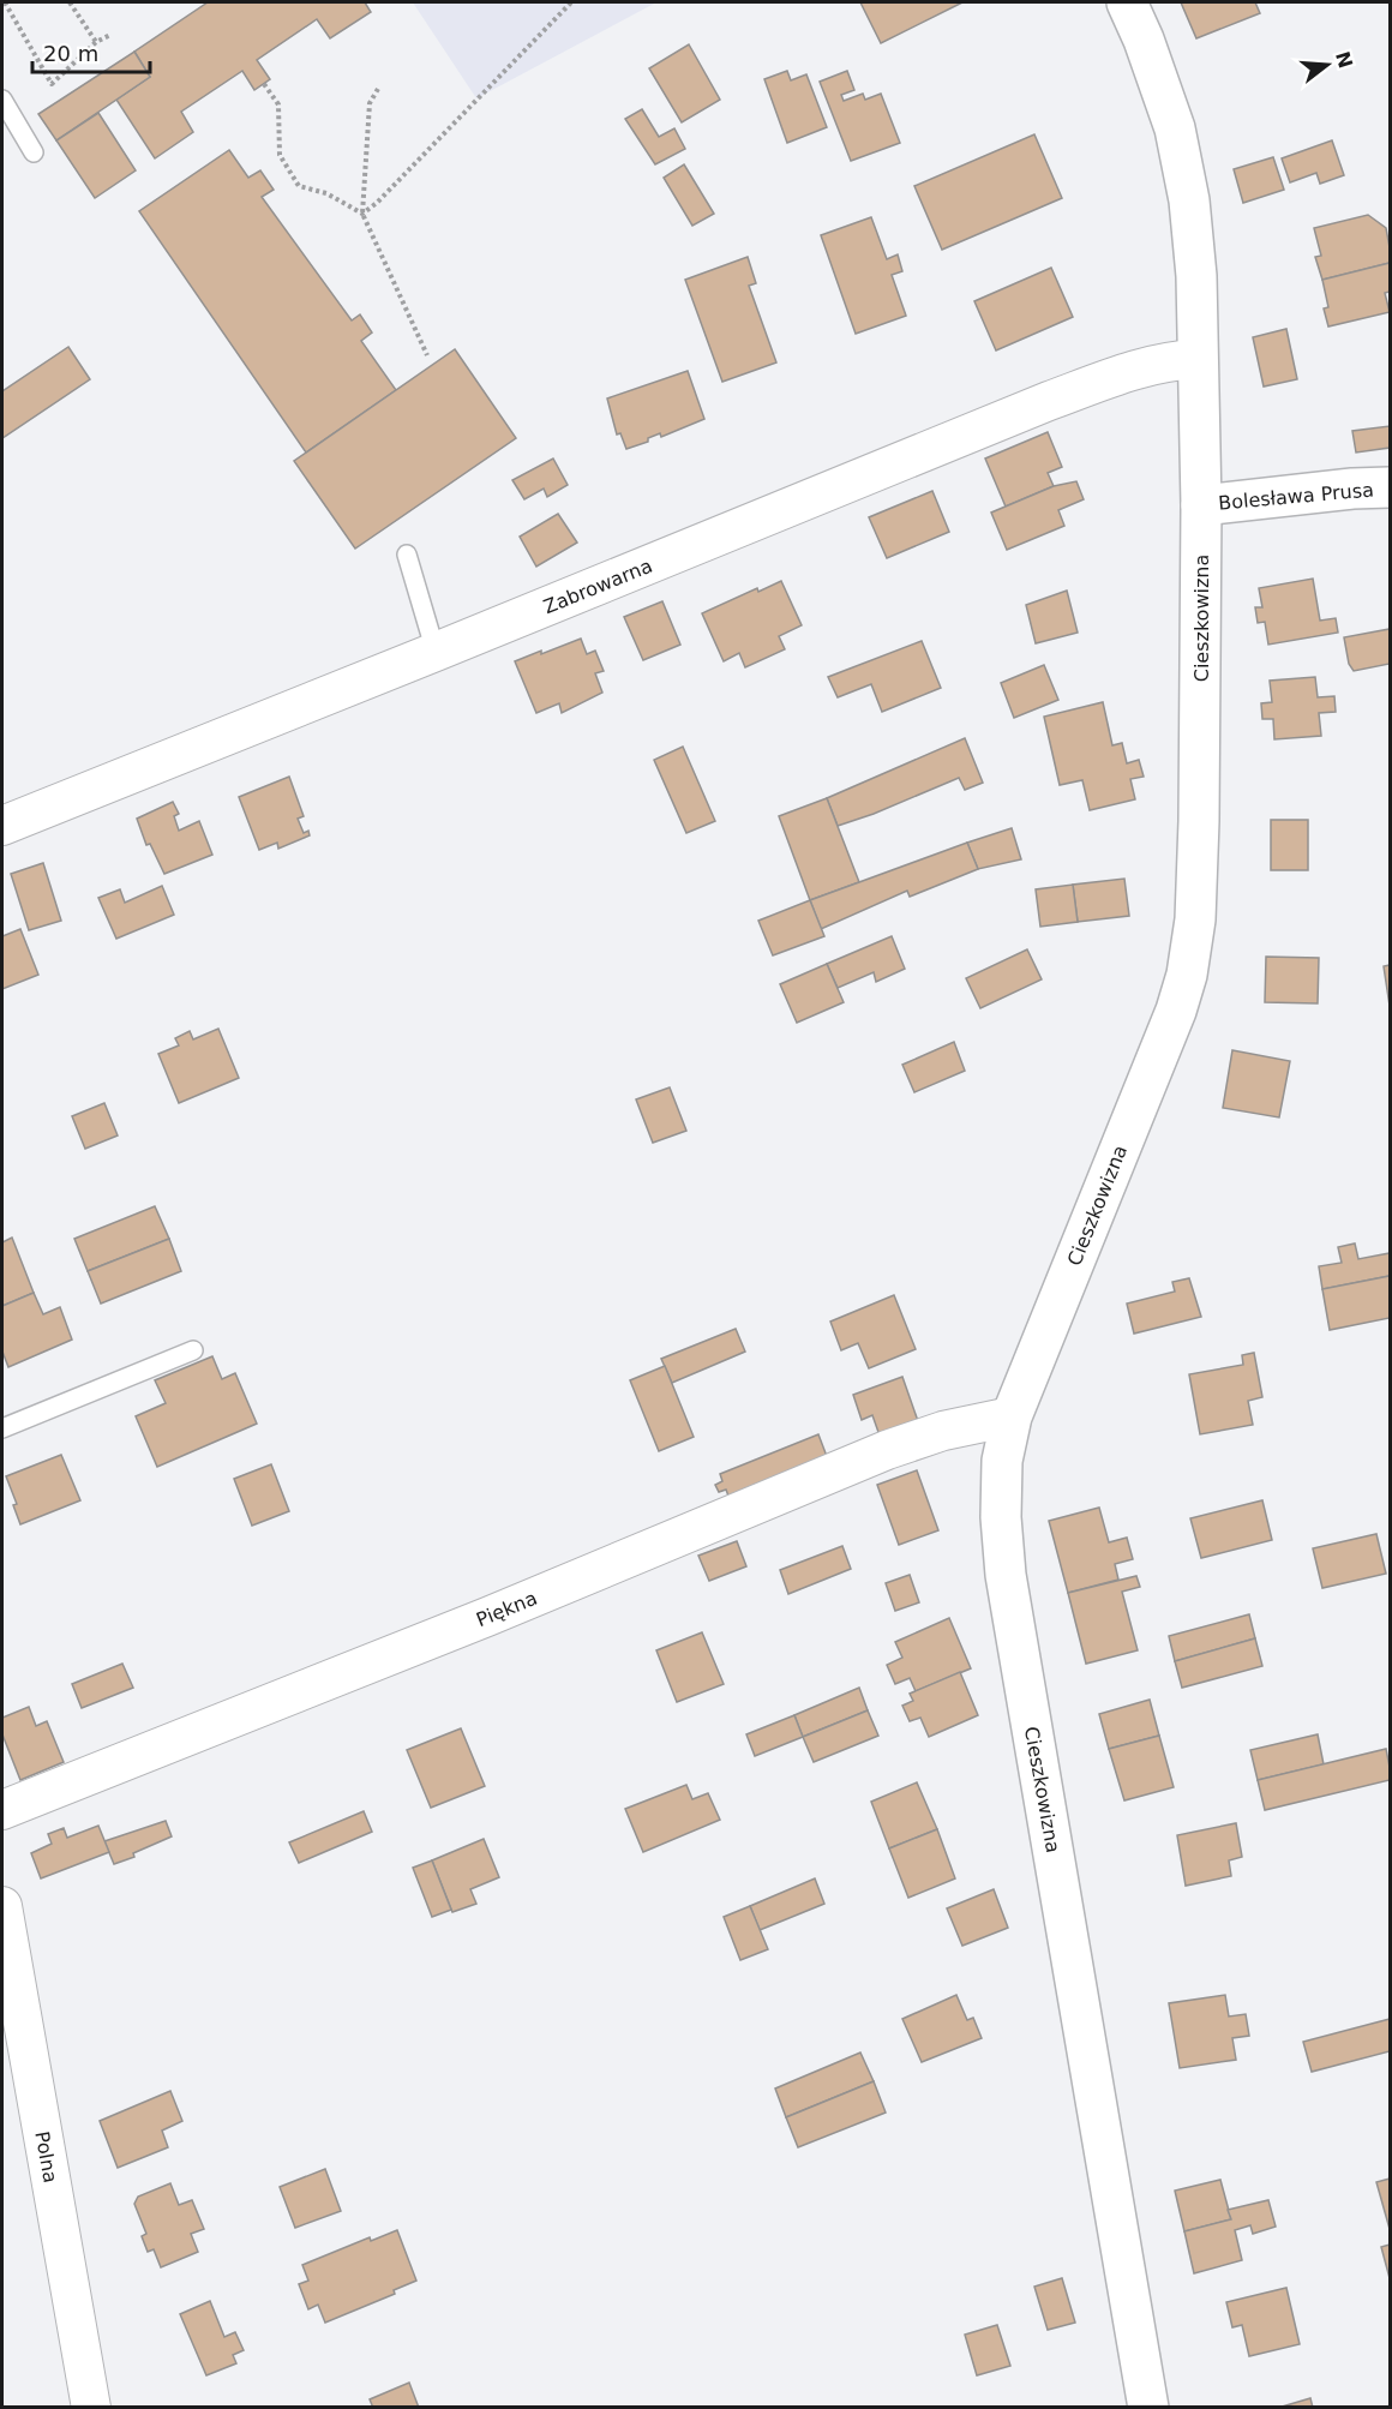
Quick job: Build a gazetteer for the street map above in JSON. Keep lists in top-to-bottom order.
{
  "streets": {
    "street": [
      "Bolesława Prusa",
      "Zabrowarna",
      "Cieszkowizna",
      "Piękna",
      "Polna"
    ]
  },
  "crossings": [
    ["Bolesława Prusa", "Cieszkowizna"],
    ["Zabrowarna", "Cieszkowizna"],
    ["Cieszkowizna", "Piękna"]
  ],
  "scale_bar": "20 m",
  "north": "right"
}
